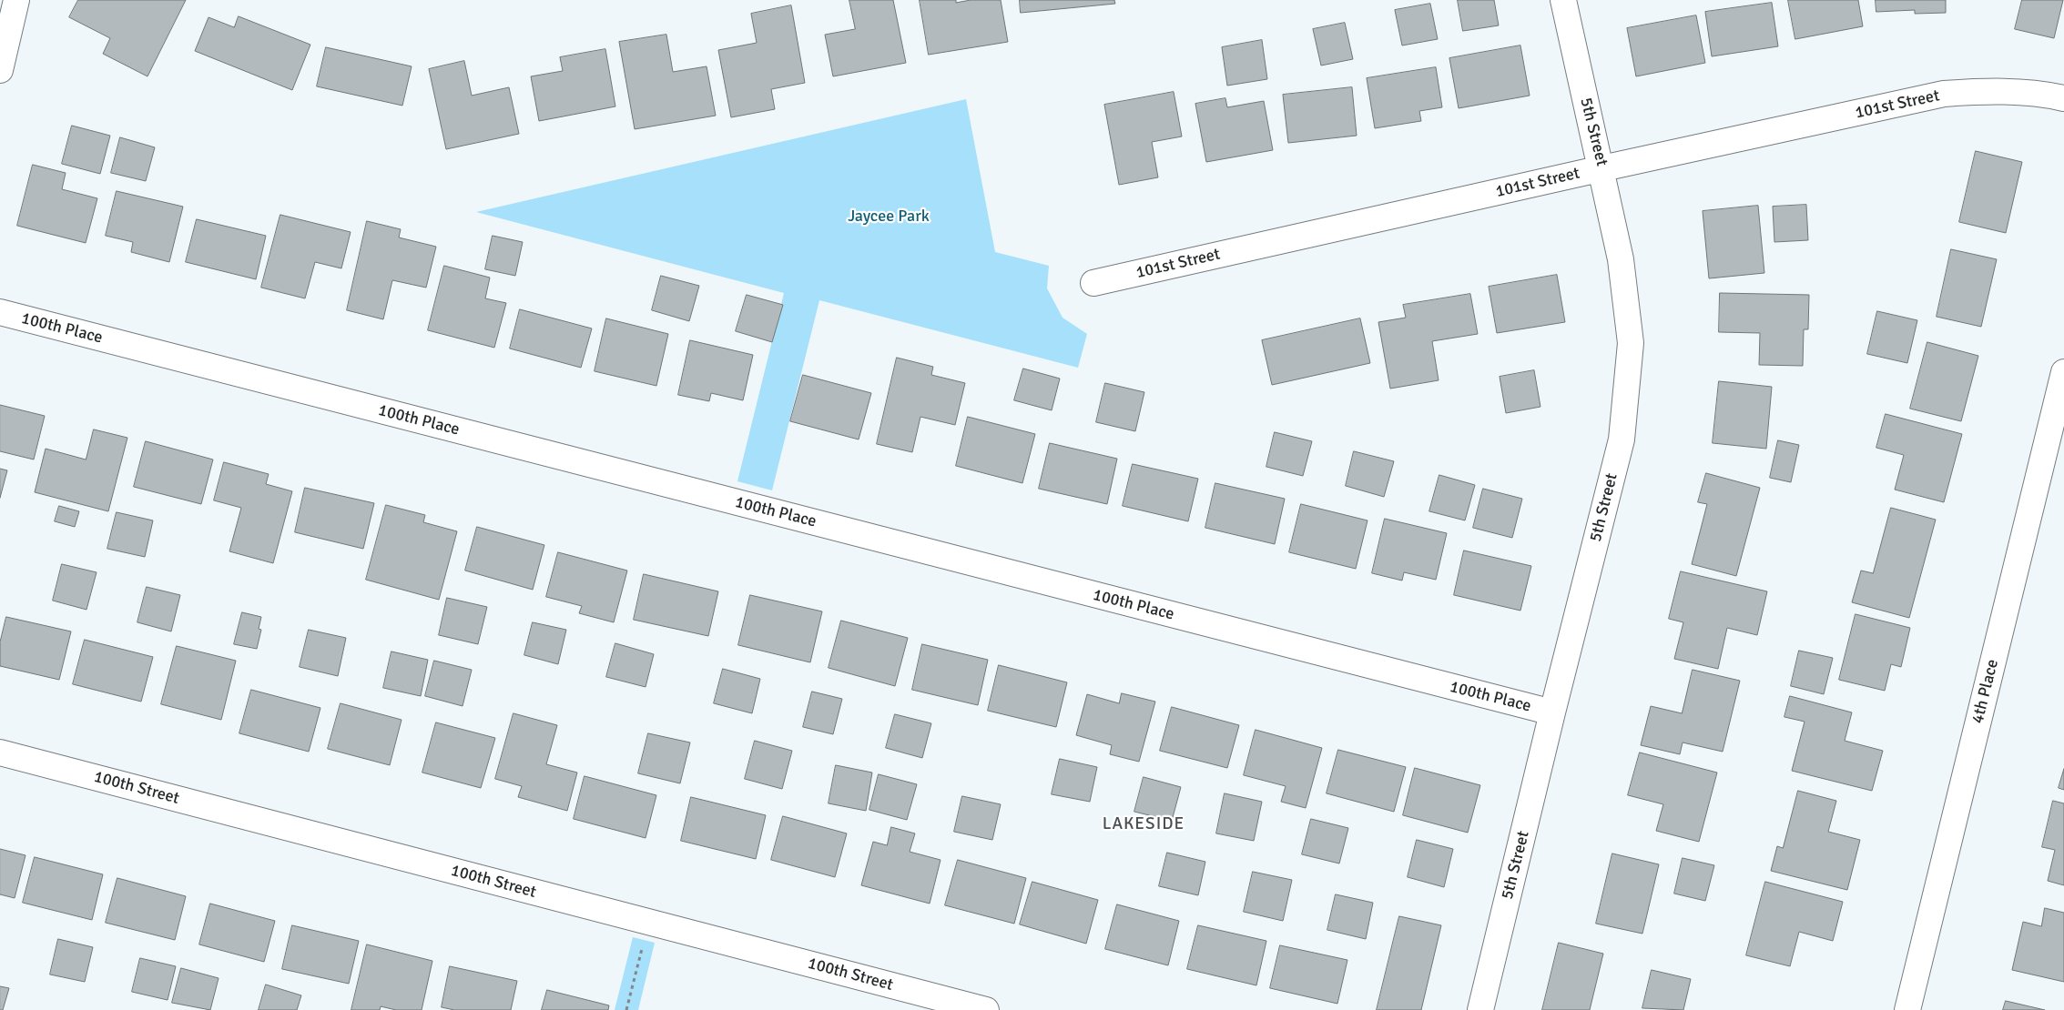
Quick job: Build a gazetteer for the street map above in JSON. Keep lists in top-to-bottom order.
{
  "streets": {
    "street": [
      "101st Street",
      "5th Street",
      "100th Place",
      "4th Place",
      "100th Street"
    ]
  },
  "crossings": [
    ["101st Street", "5th Street"],
    ["5th Street", "100th Place"]
  ],
  "districts": ["LAKESIDE"],
  "parks": ["Jaycee Park"]
}
